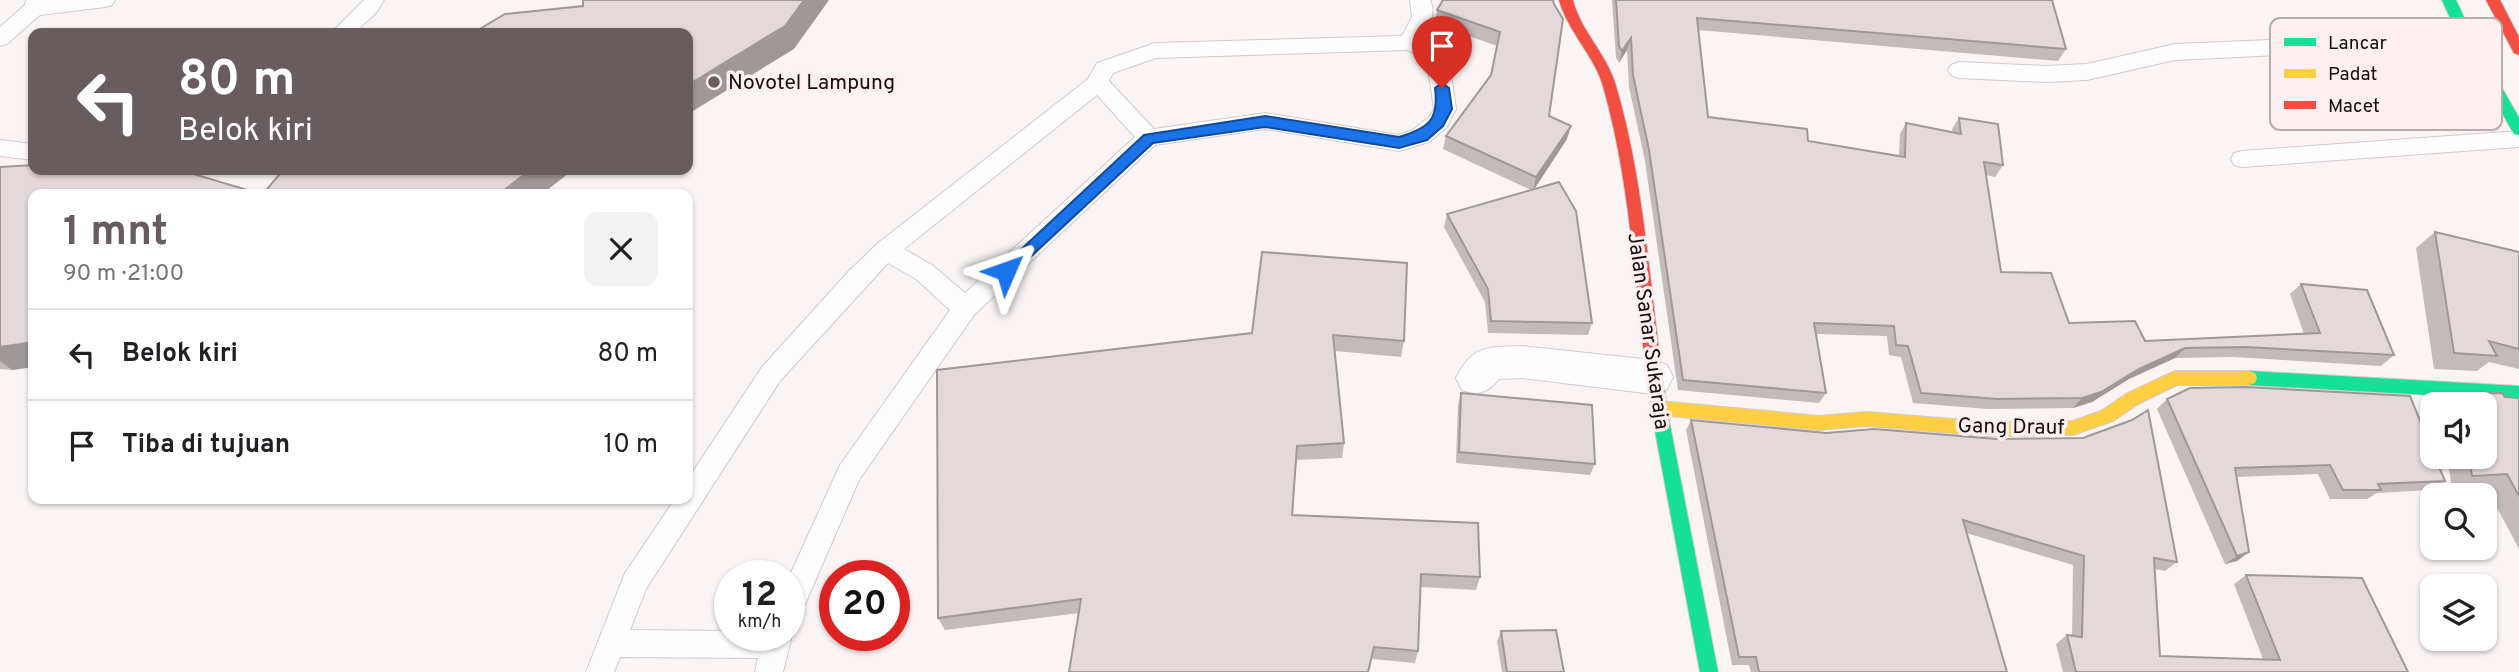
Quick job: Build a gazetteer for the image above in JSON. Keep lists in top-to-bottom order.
{
  "streets": {
    "main road": ["Jalan Sanar Sukaraja", "Gang Drauf"]
  },
  "crossings": [
    ["Jalan Sanar Sukaraja", "Gang Drauf"]
  ],
  "places": ["Novotel Lampung"],
  "legend": ["Lancar", "Padat", "Macet"],
  "page": {
    "turn": ["80 m", "Belok kiri"],
    "heading": ["1 mnt", "90 m · 21:00"],
    "list": [
      {
        "name": "Belok kiri",
        "value": "80 m"
      },
      {
        "name": "Tiba di tujuan",
        "value": "10 m"
      }
    ],
    "speed": "12 km/h",
    "limit": "20"
  }
}
